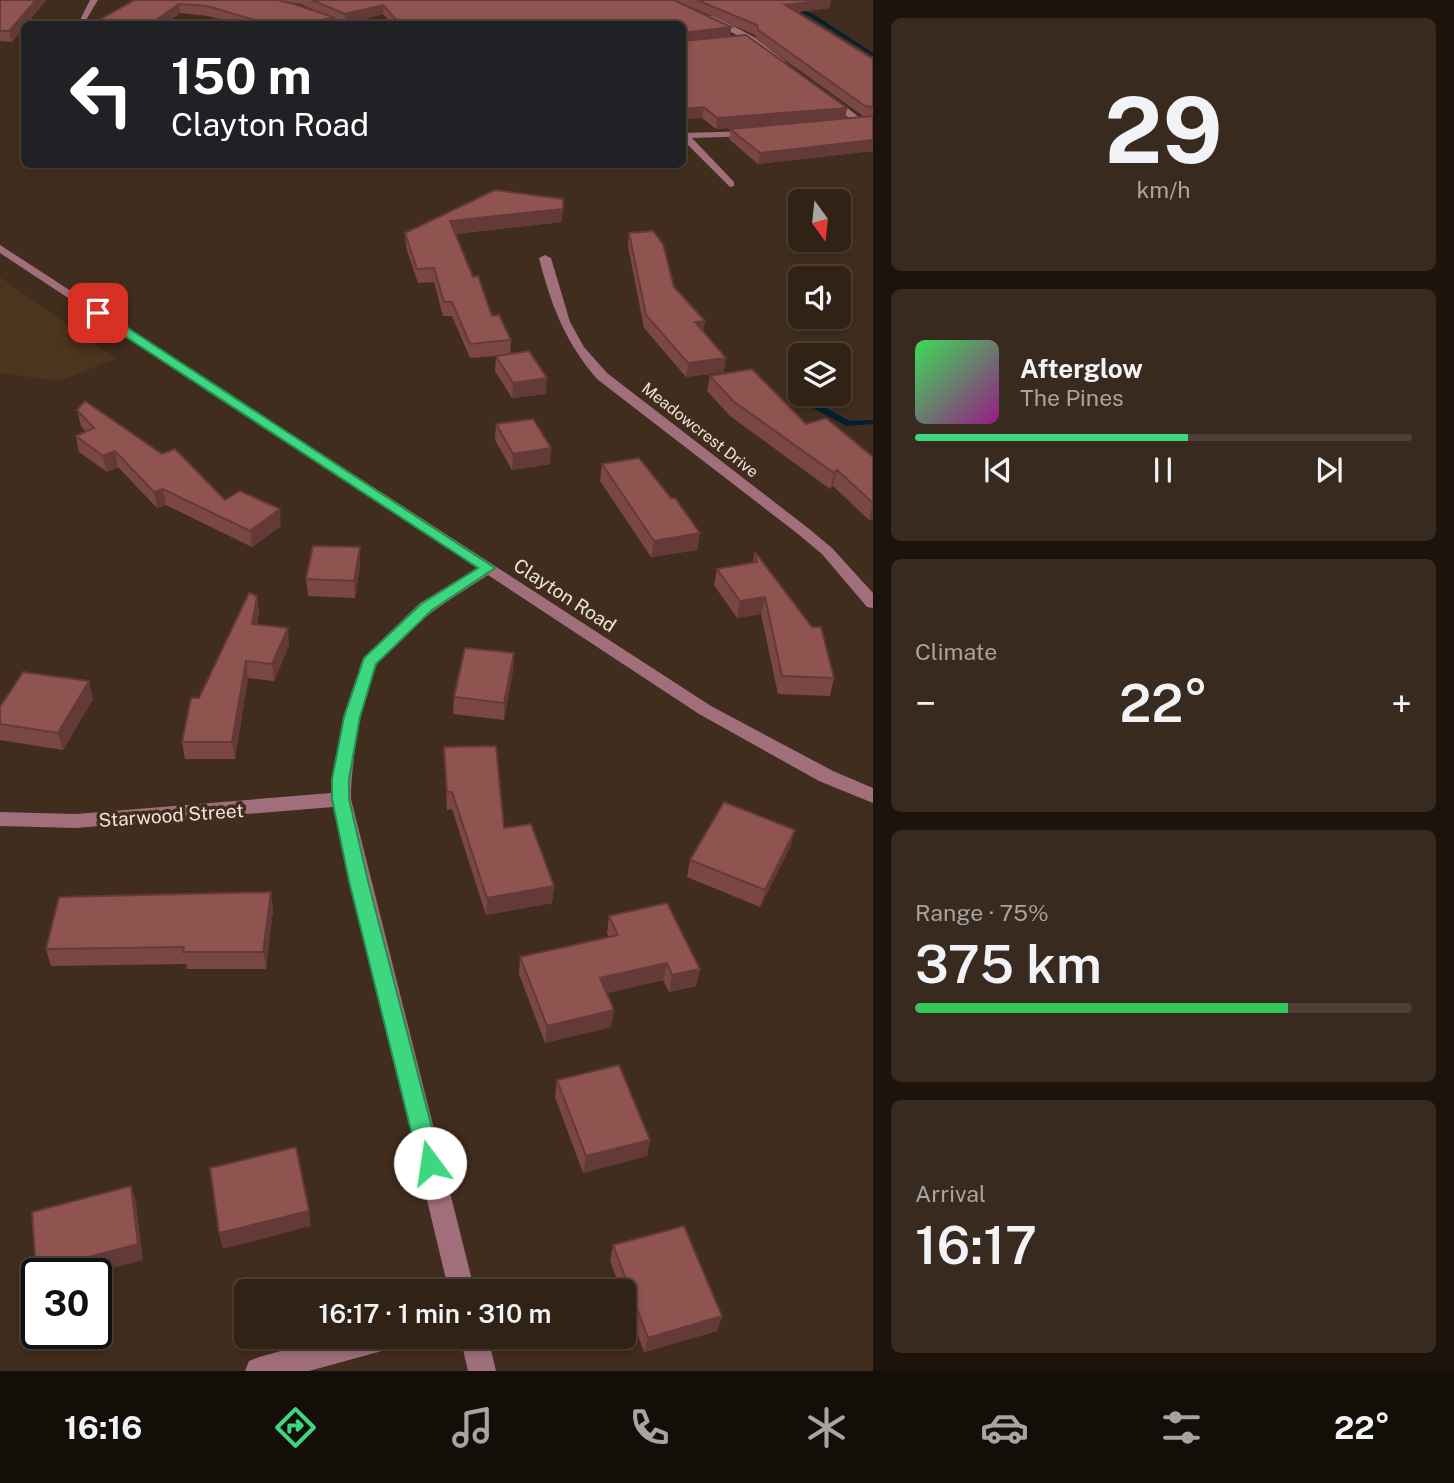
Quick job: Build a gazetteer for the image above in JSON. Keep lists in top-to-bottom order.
{
  "streets": {
    "street": ["Meadowcrest Drive", "Clayton Road", "Starwood Street"]
  },
  "north": "bottom",
  "page": {
    "tile": [
      ["29", "km/h"],
      "Climate",
      ["Range · 75%", "375 km"],
      ["Arrival", "16:17"]
    ],
    "turn": ["150 m", "Clayton Road"],
    "song": ["Afterglow", "The Pines"],
    "heat": ["−", "22°", "+"],
    "limit": "30",
    "trip": "16:17 · 1 min · 310 m",
    "tabs": ["16:16", "22°"]
  }
}
